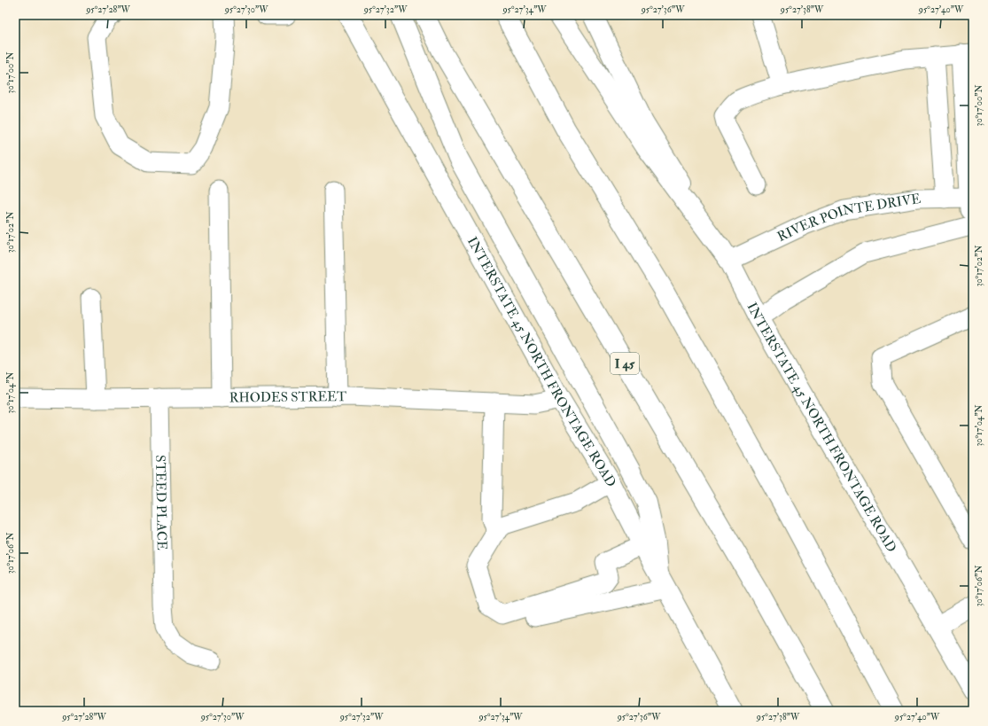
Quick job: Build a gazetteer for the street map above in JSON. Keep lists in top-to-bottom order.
{
  "streets": {
    "main road": ["INTERSTATE 45 NORTH FRONTAGE ROAD", "I 45"],
    "street": ["RIVER POINTE DRIVE", "RHODES STREET", "STEED PLACE"]
  },
  "crossings": [
    ["RIVER POINTE DRIVE", "INTERSTATE 45 NORTH FRONTAGE ROAD"],
    ["INTERSTATE 45 NORTH FRONTAGE ROAD", "RHODES STREET"],
    ["RHODES STREET", "STEED PLACE"]
  ],
  "coordinates": [
    "95°27'28\"W",
    "95°27'30\"W",
    "95°27'32\"W",
    "95°27'34\"W",
    "95°27'36\"W",
    "95°27'38\"W",
    "95°27'40\"W",
    "30°17'00\"N",
    "30°17'02\"N",
    "30°17'04\"N",
    "30°17'06\"N"
  ]
}
